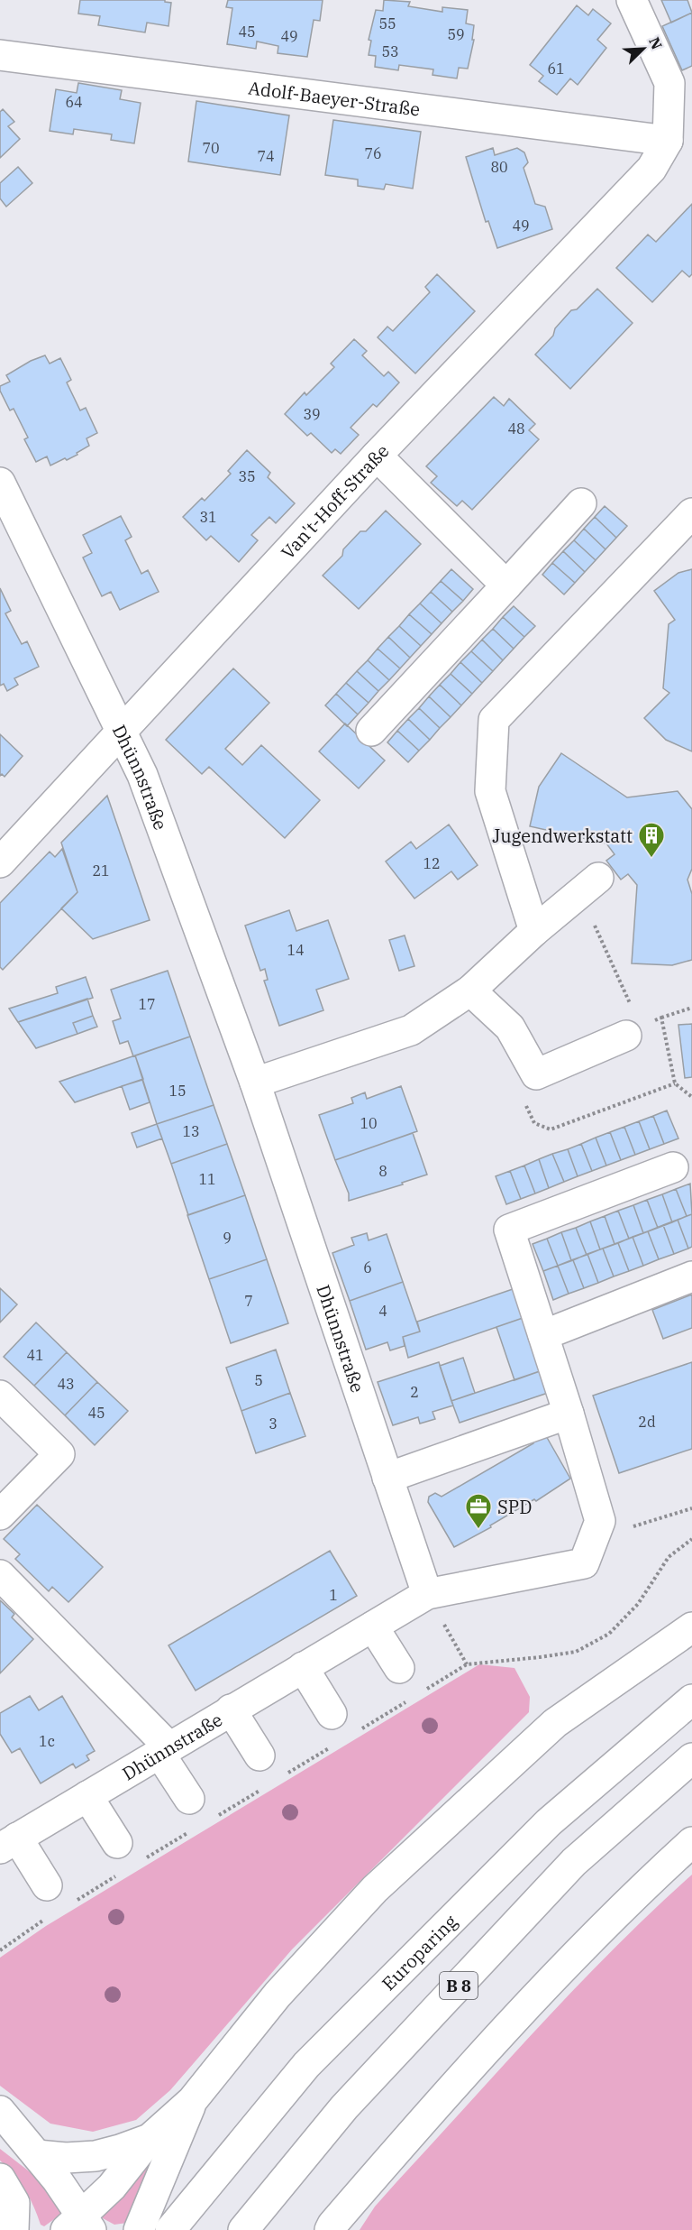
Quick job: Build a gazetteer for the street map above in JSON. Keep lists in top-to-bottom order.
{
  "streets": {
    "main road": [
      "Adolf-Baeyer-Straße",
      "Van't-Hoff-Straße",
      "Dhünnstraße",
      "Europaring",
      "B 8"
    ]
  },
  "crossings": [
    ["Adolf-Baeyer-Straße", "Van't-Hoff-Straße"],
    ["Van't-Hoff-Straße", "Dhünnstraße"]
  ],
  "places": {
    "building": ["Jugendwerkstatt"],
    "office": ["SPD"]
  },
  "house_numbers": [
    "55",
    "45",
    "59",
    "49",
    "53",
    "61",
    "64",
    "70",
    "76",
    "74",
    "80",
    "49",
    "39",
    "48",
    "35",
    "31",
    "12",
    "21",
    "14",
    "17",
    "15",
    "10",
    "13",
    "8",
    "11",
    "9",
    "6",
    "7",
    "4",
    "41",
    "5",
    "43",
    "2",
    "45",
    "2d",
    "3",
    "1",
    "1c"
  ],
  "north": "top right"
}
